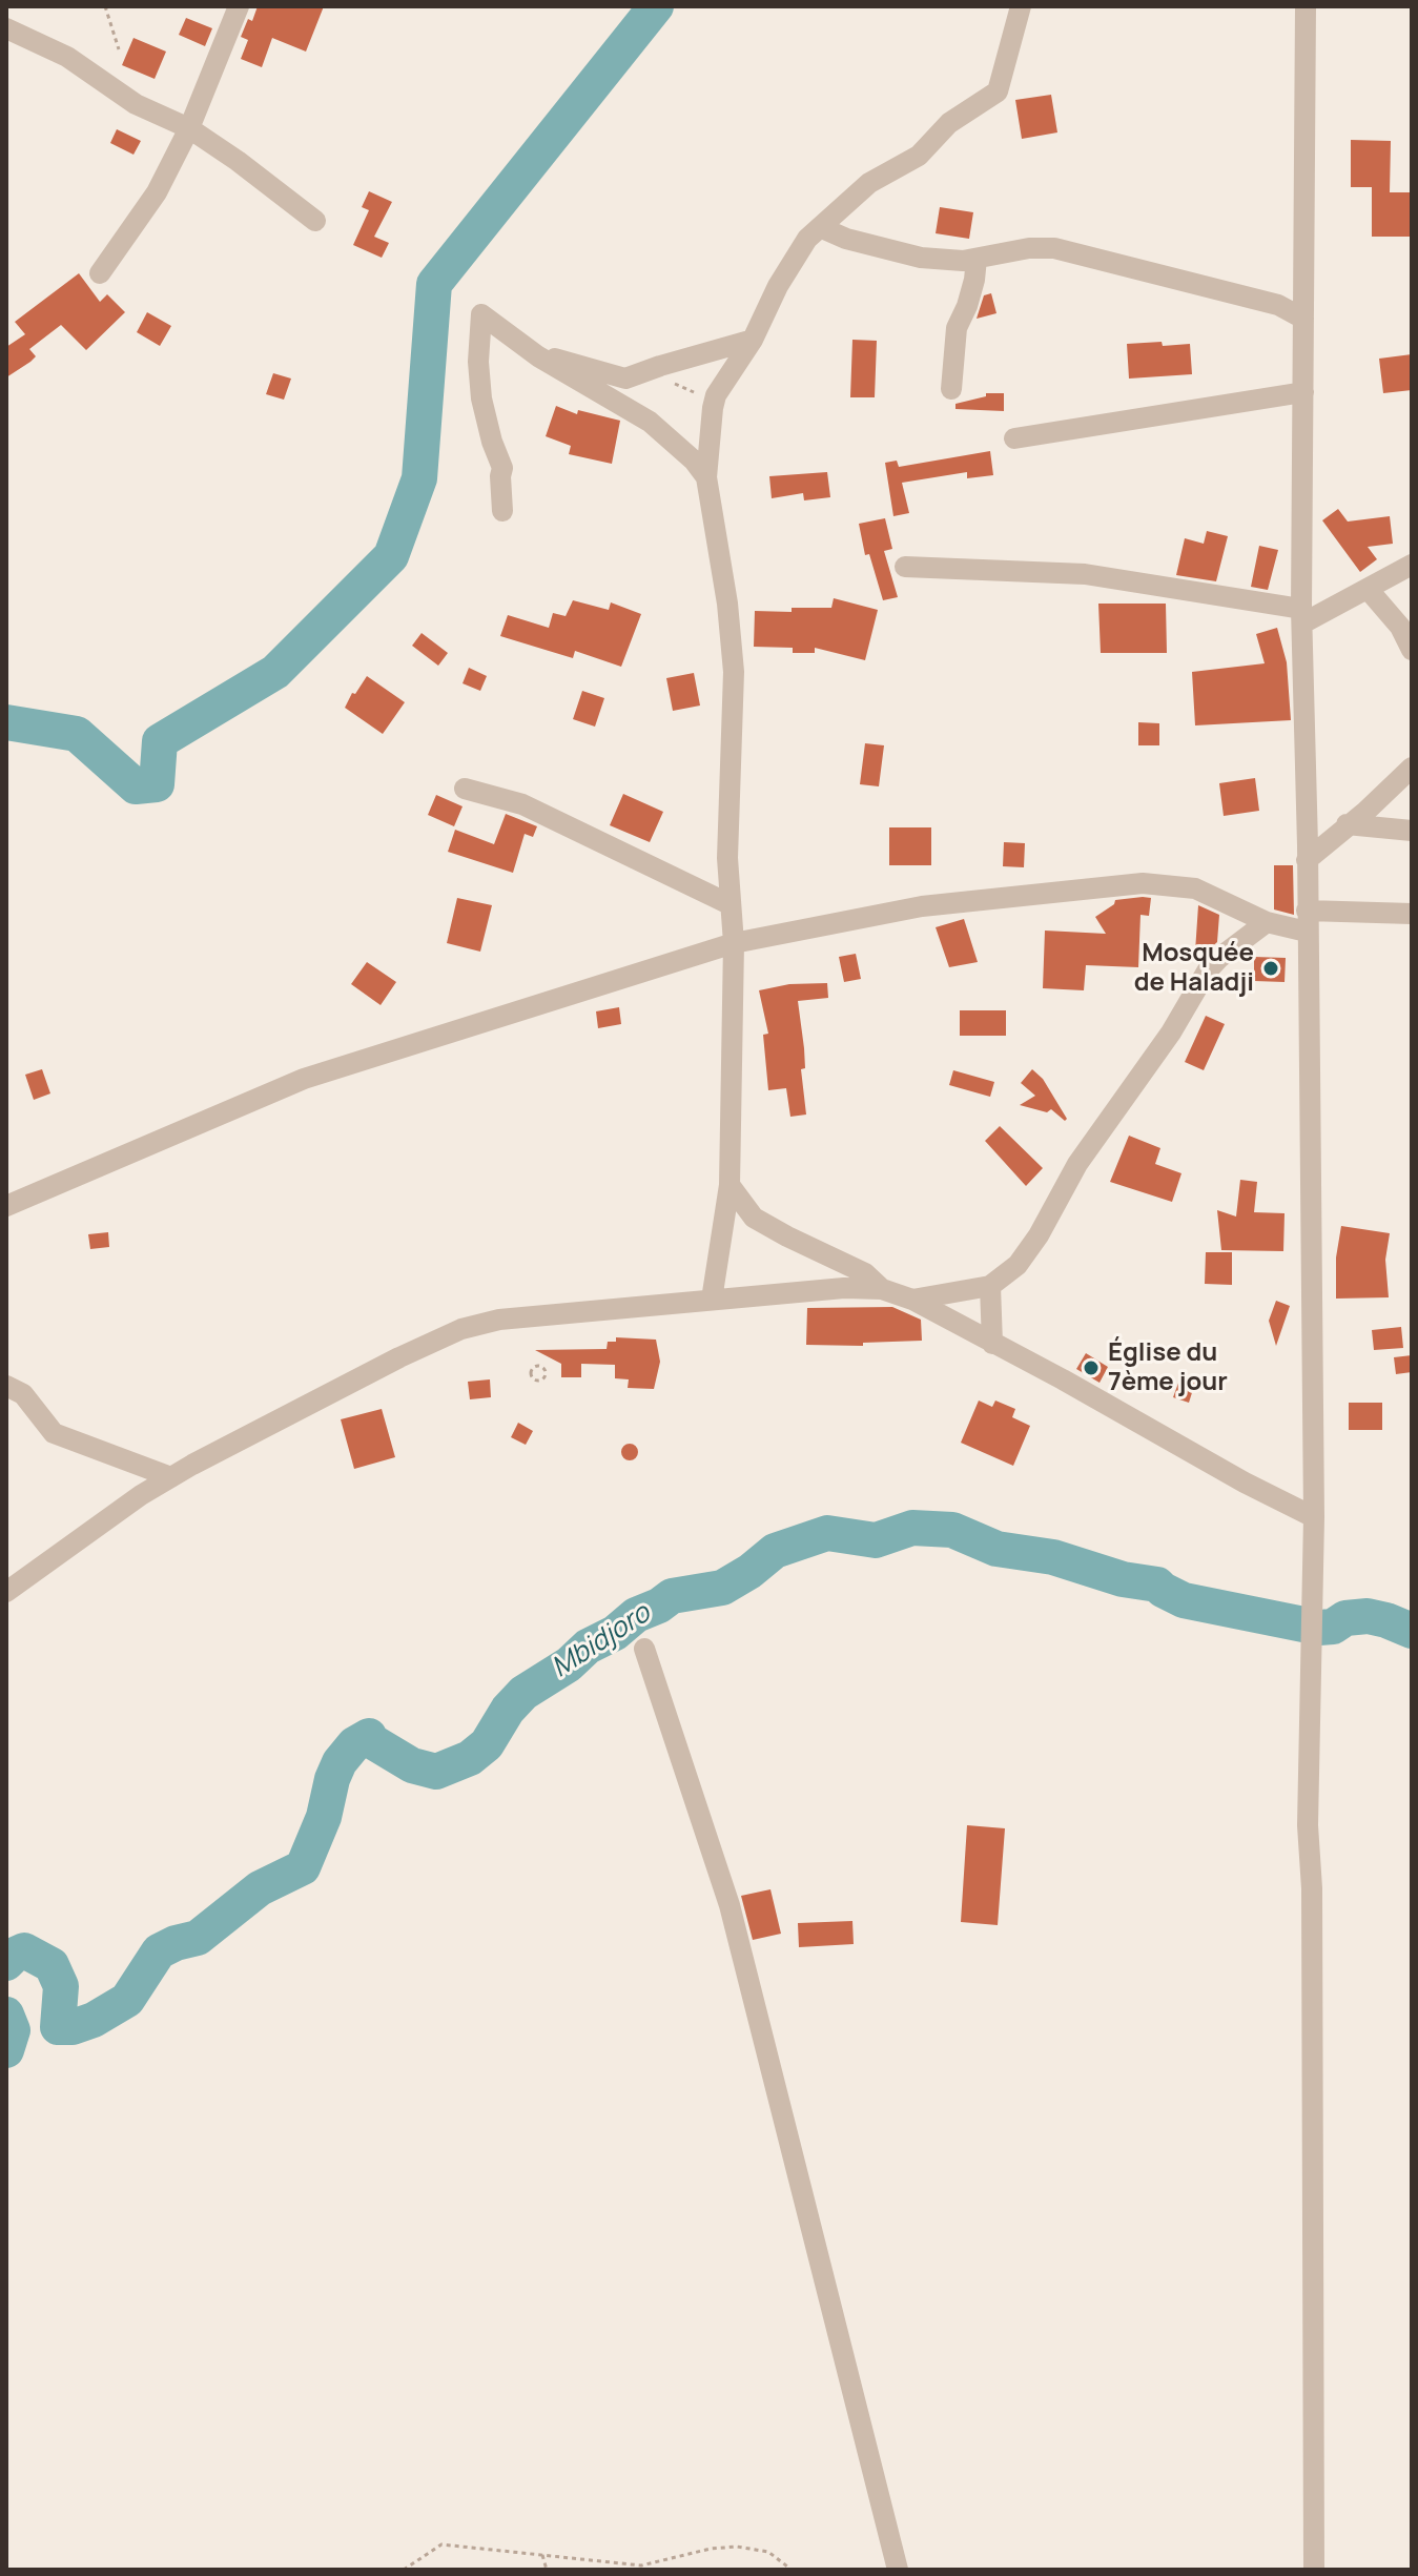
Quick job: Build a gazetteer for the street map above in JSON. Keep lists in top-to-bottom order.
{
  "water": ["Mbidjoro"],
  "places": ["Mosquée de Haladji", "Église du 7ème jour"]
}
